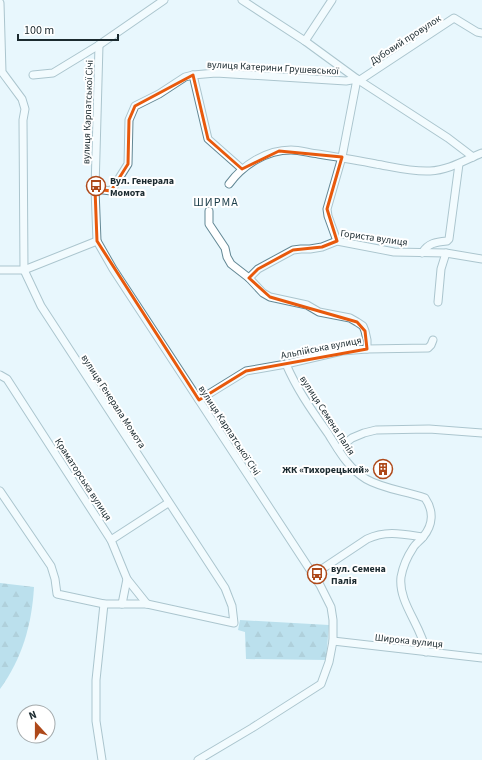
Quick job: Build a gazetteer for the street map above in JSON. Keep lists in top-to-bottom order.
{
  "streets": {
    "street": [
      "Дубовий провулок",
      "вулиця Катерини Грушевської",
      "вулиця Карпатської Січі",
      "Гориста вулиця",
      "Альпійська вулиця",
      "вулиця Генерала Момота",
      "вулиця Семена Палія",
      "Краматорська вулиця",
      "Широка вулиця"
    ]
  },
  "crossings": [
    ["Дубовий провулок", "вулиця Катерини Грушевської"],
    ["вулиця Катерини Грушевської", "вулиця Карпатської Січі"],
    ["вулиця Карпатської Січі", "Альпійська вулиця"],
    ["вулиця Карпатської Січі", "Широка вулиця"],
    ["Гориста вулиця", "Альпійська вулиця"],
    ["Альпійська вулиця", "вулиця Семена Палія"],
    ["вулиця Генерала Момота", "Краматорська вулиця"],
    ["вулиця Семена Палія", "Широка вулиця"]
  ],
  "districts": ["ШИРМА"],
  "places": {
    "bus stop": ["Вул. Генерала Момота", "вул. Семена Палія"],
    "building": ["ЖК «Тихорецький»"]
  },
  "scale_bar": "100 m",
  "north": "top"
}
